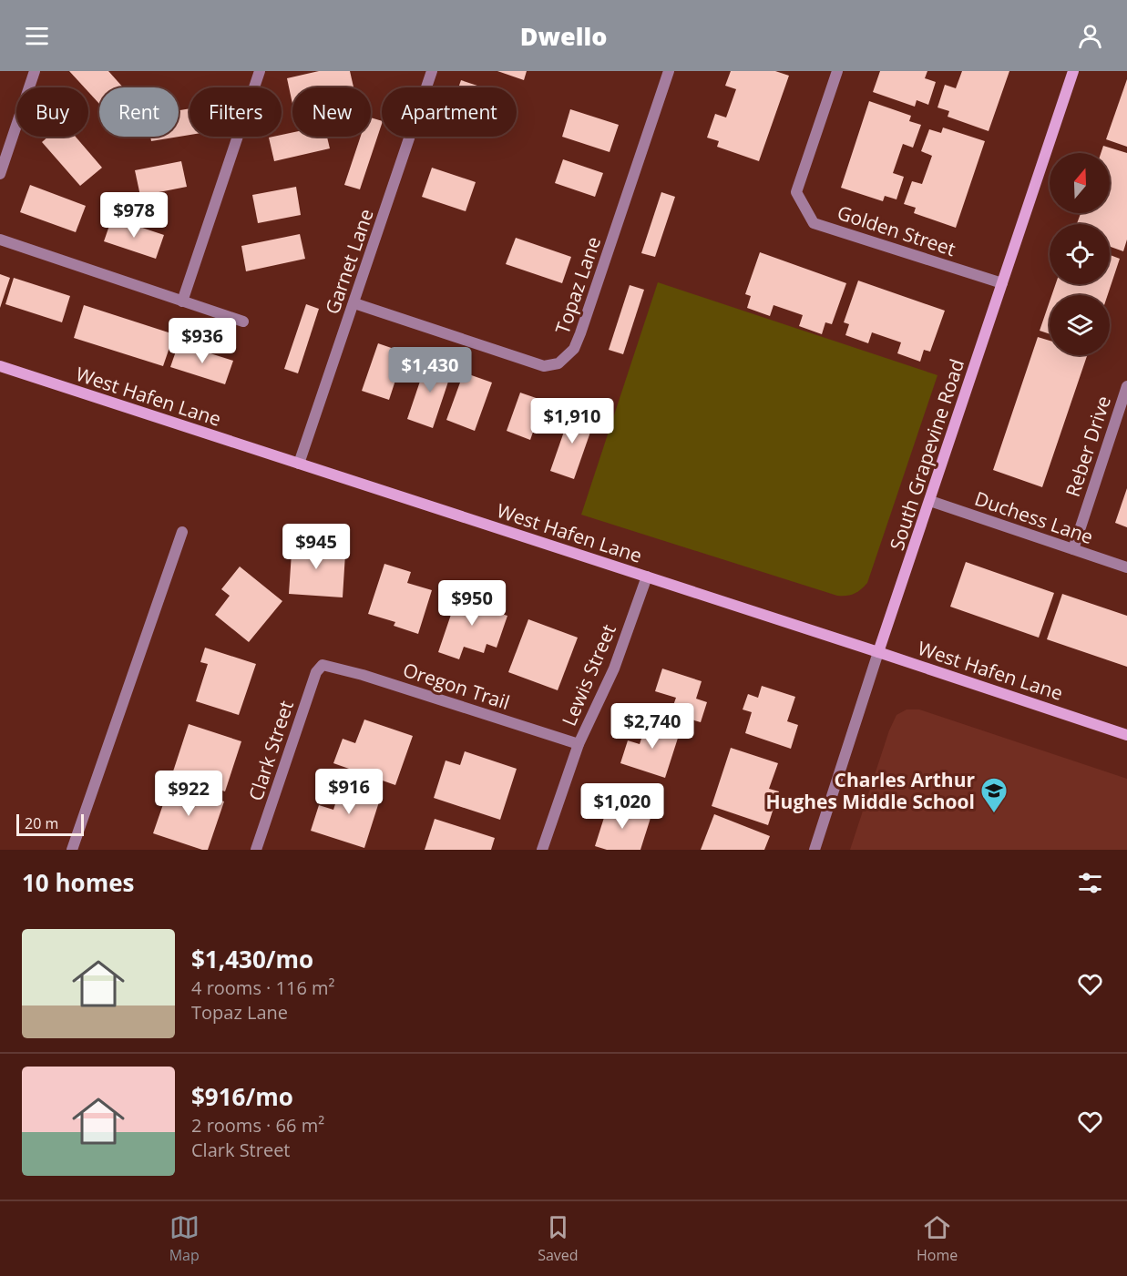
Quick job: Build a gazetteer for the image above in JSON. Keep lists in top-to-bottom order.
{
  "streets": {
    "main road": ["West Hafen Lane", "South Grapevine Road"],
    "street": [
      "Golden Street",
      "Garnet Lane",
      "Topaz Lane",
      "Reber Drive",
      "Duchess Lane",
      "Lewis Street",
      "Oregon Trail",
      "Clark Street"
    ]
  },
  "crossings": [
    ["Golden Street", "South Grapevine Road"],
    ["Garnet Lane", "Topaz Lane"],
    ["Garnet Lane", "West Hafen Lane"],
    ["West Hafen Lane", "South Grapevine Road"],
    ["West Hafen Lane", "Lewis Street"],
    ["Reber Drive", "Duchess Lane"],
    ["South Grapevine Road", "Duchess Lane"],
    ["Lewis Street", "Oregon Trail"],
    ["Oregon Trail", "Clark Street"]
  ],
  "places": {
    "school or university": ["Charles Arthur Hughes Middle School"]
  },
  "scale_bar": "20 m",
  "north": "top",
  "page": {
    "header": "Dwello",
    "chip": [
      "Buy",
      "Rent",
      "Filters",
      "New",
      "Apartment"
    ],
    "price": [
      "$978",
      "$936",
      "$1,430",
      "$1,910",
      "$945",
      "$950",
      "$2,740",
      "$916",
      "$922",
      "$1,020"
    ],
    "scale": "20 m",
    "heading": "10 homes",
    "list": [
      {
        "name": "$1,430/mo",
        "note": "4 rooms · 116 m² · Topaz Lane"
      },
      {
        "name": "$916/mo",
        "note": "2 rooms · 66 m² · Clark Street"
      }
    ],
    "tabs": ["Map", "Saved", "Home"]
  }
}
